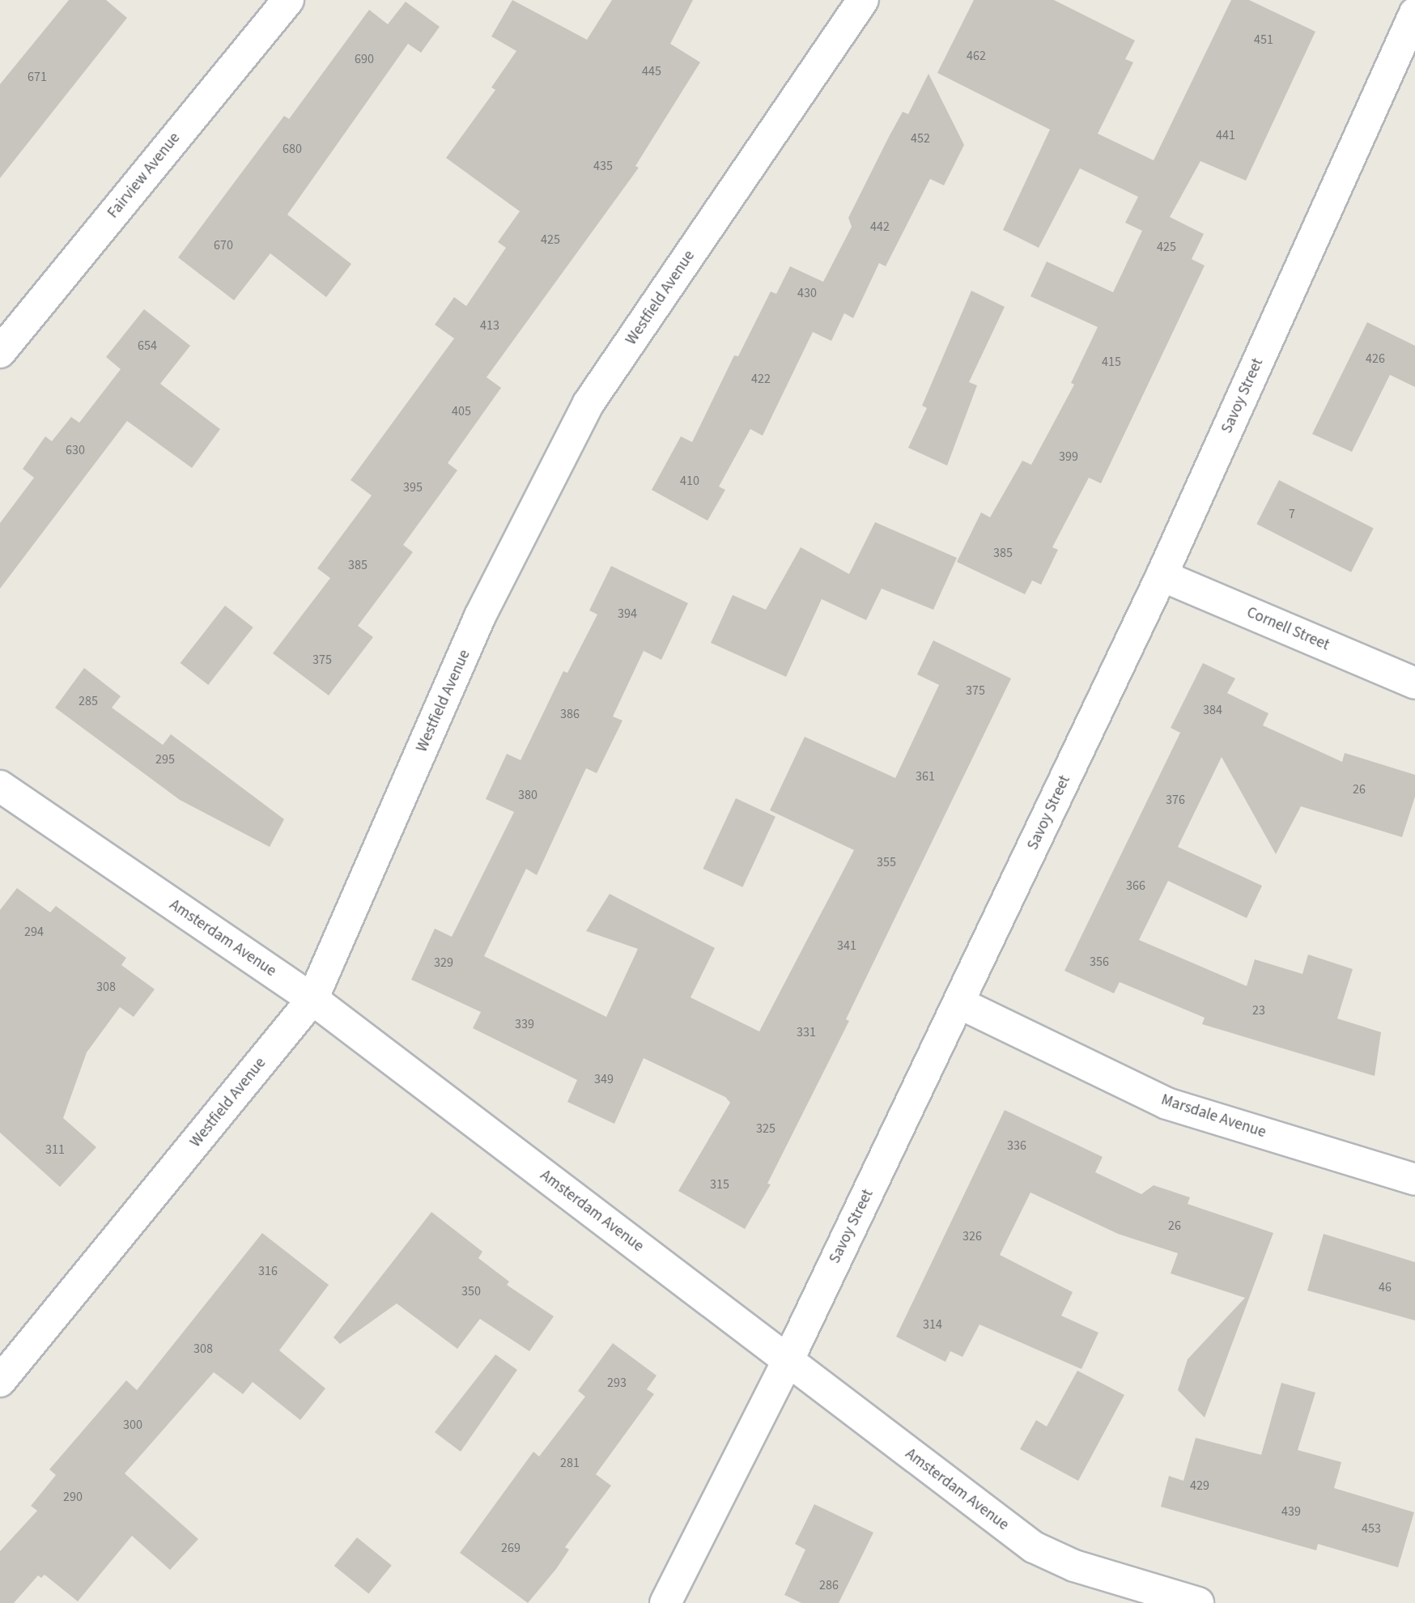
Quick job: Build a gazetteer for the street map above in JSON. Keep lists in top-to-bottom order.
{
  "streets": {
    "street": [
      "Fairview Avenue",
      "Westfield Avenue",
      "Savoy Street",
      "Cornell Street",
      "Amsterdam Avenue",
      "Marsdale Avenue"
    ]
  },
  "crossings": [
    ["Westfield Avenue", "Amsterdam Avenue"],
    ["Savoy Street", "Cornell Street"],
    ["Savoy Street", "Amsterdam Avenue"],
    ["Savoy Street", "Marsdale Avenue"]
  ],
  "house_numbers": [
    "451",
    "462",
    "690",
    "445",
    "671",
    "441",
    "452",
    "680",
    "435",
    "442",
    "425",
    "670",
    "425",
    "430",
    "413",
    "654",
    "426",
    "415",
    "422",
    "405",
    "630",
    "399",
    "410",
    "395",
    "7",
    "385",
    "385",
    "394",
    "375",
    "375",
    "285",
    "384",
    "386",
    "295",
    "361",
    "26",
    "380",
    "376",
    "355",
    "366",
    "294",
    "341",
    "356",
    "329",
    "308",
    "23",
    "339",
    "331",
    "349",
    "325",
    "336",
    "311",
    "315",
    "26",
    "326",
    "316",
    "46",
    "350",
    "314",
    "308",
    "293",
    "300",
    "281",
    "429",
    "290",
    "439",
    "453",
    "269",
    "286"
  ]
}
